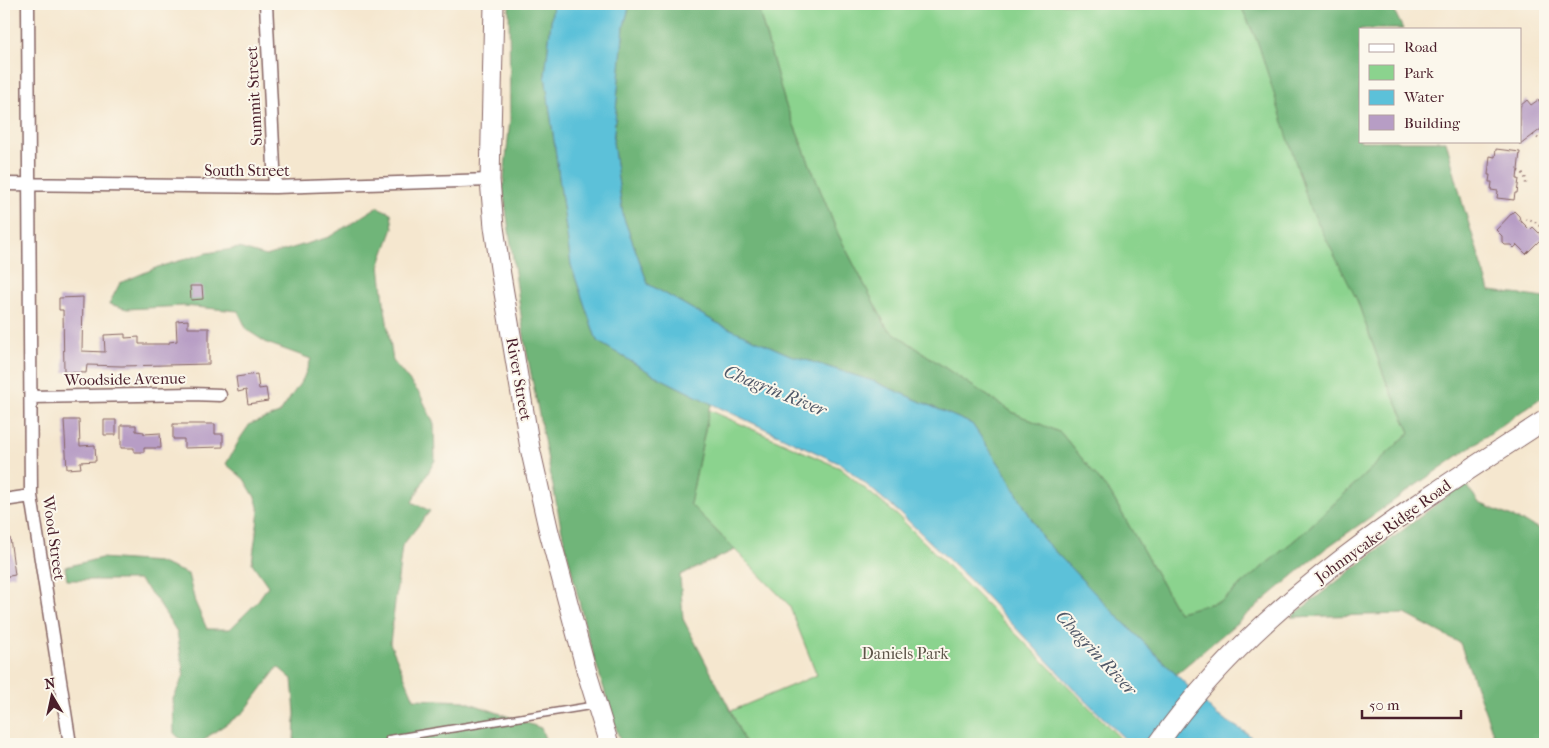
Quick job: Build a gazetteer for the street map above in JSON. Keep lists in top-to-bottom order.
{
  "streets": {
    "main road": ["River Street", "Johnnycake Ridge Road"],
    "street": [
      "Summit Street",
      "South Street",
      "Woodside Avenue",
      "Wood Street"
    ]
  },
  "crossings": [
    ["Summit Street", "South Street"],
    ["South Street", "River Street"],
    ["South Street", "Wood Street"],
    ["Woodside Avenue", "Wood Street"]
  ],
  "water": ["Chagrin River"],
  "parks": ["Daniels Park"],
  "legend": [
    "Road",
    "Park",
    "Water",
    "Building"
  ],
  "scale_bar": "50 m",
  "north": "top"
}
